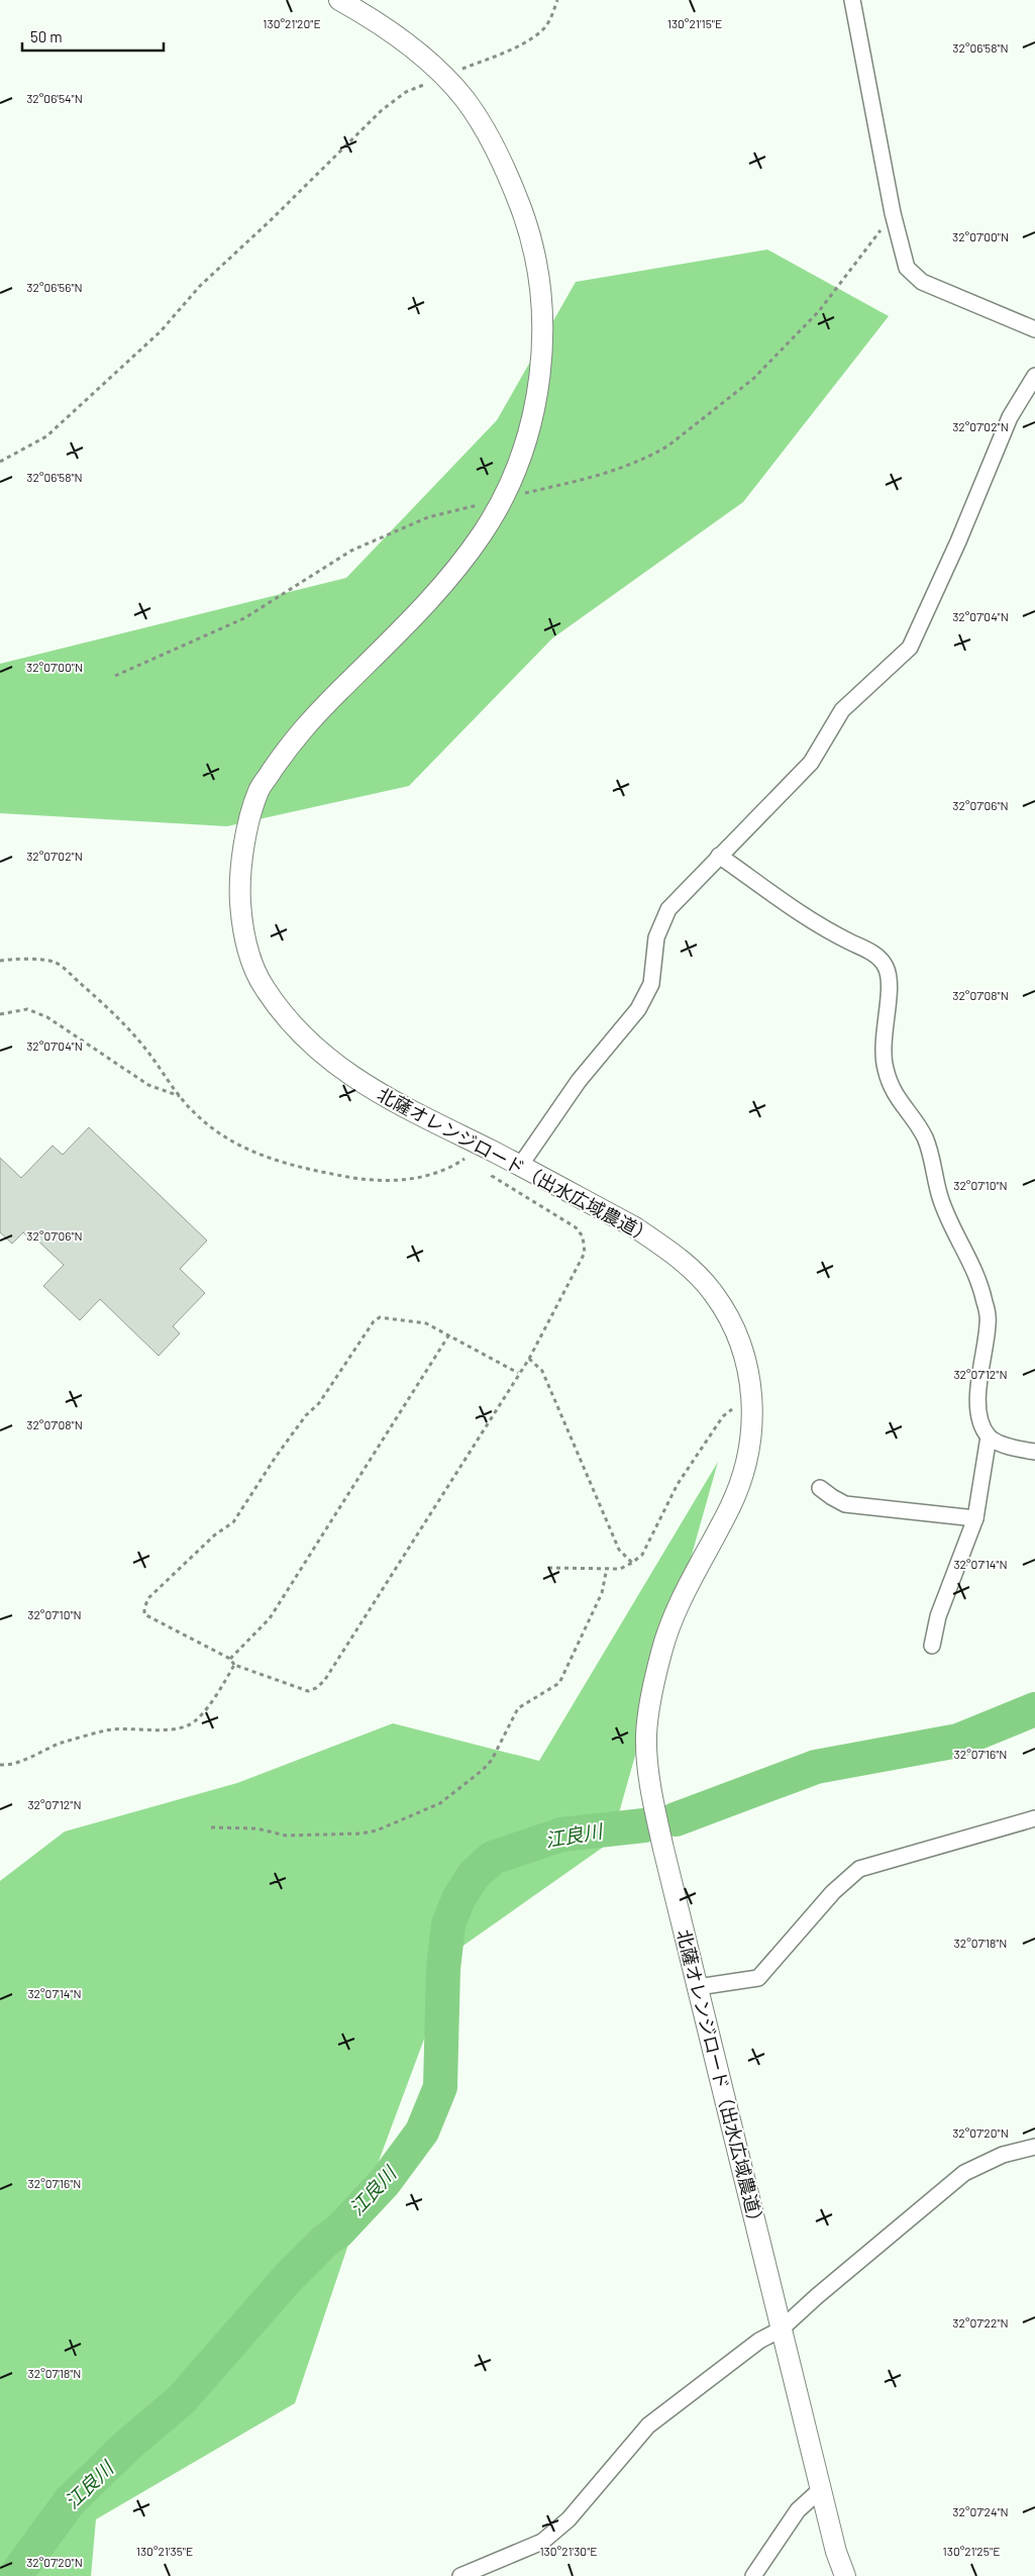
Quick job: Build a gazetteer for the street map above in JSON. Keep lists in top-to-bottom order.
{
  "streets": {
    "street": ["北薩オレンジロード（出水広域農道）"]
  },
  "water": ["江良川"],
  "scale_bar": "50 m",
  "coordinates": [
    "130°21'20\"E",
    "130°21'15\"E",
    "32°06'58\"N",
    "32°06'54\"N",
    "32°07'00\"N",
    "32°06'56\"N",
    "32°07'02\"N",
    "32°07'04\"N",
    "32°07'06\"N",
    "32°07'08\"N",
    "32°07'10\"N",
    "32°07'12\"N",
    "32°07'14\"N",
    "32°07'16\"N",
    "32°07'18\"N",
    "32°07'20\"N",
    "32°07'22\"N",
    "32°07'24\"N",
    "130°21'35\"E",
    "130°21'30\"E",
    "130°21'25\"E"
  ]
}
